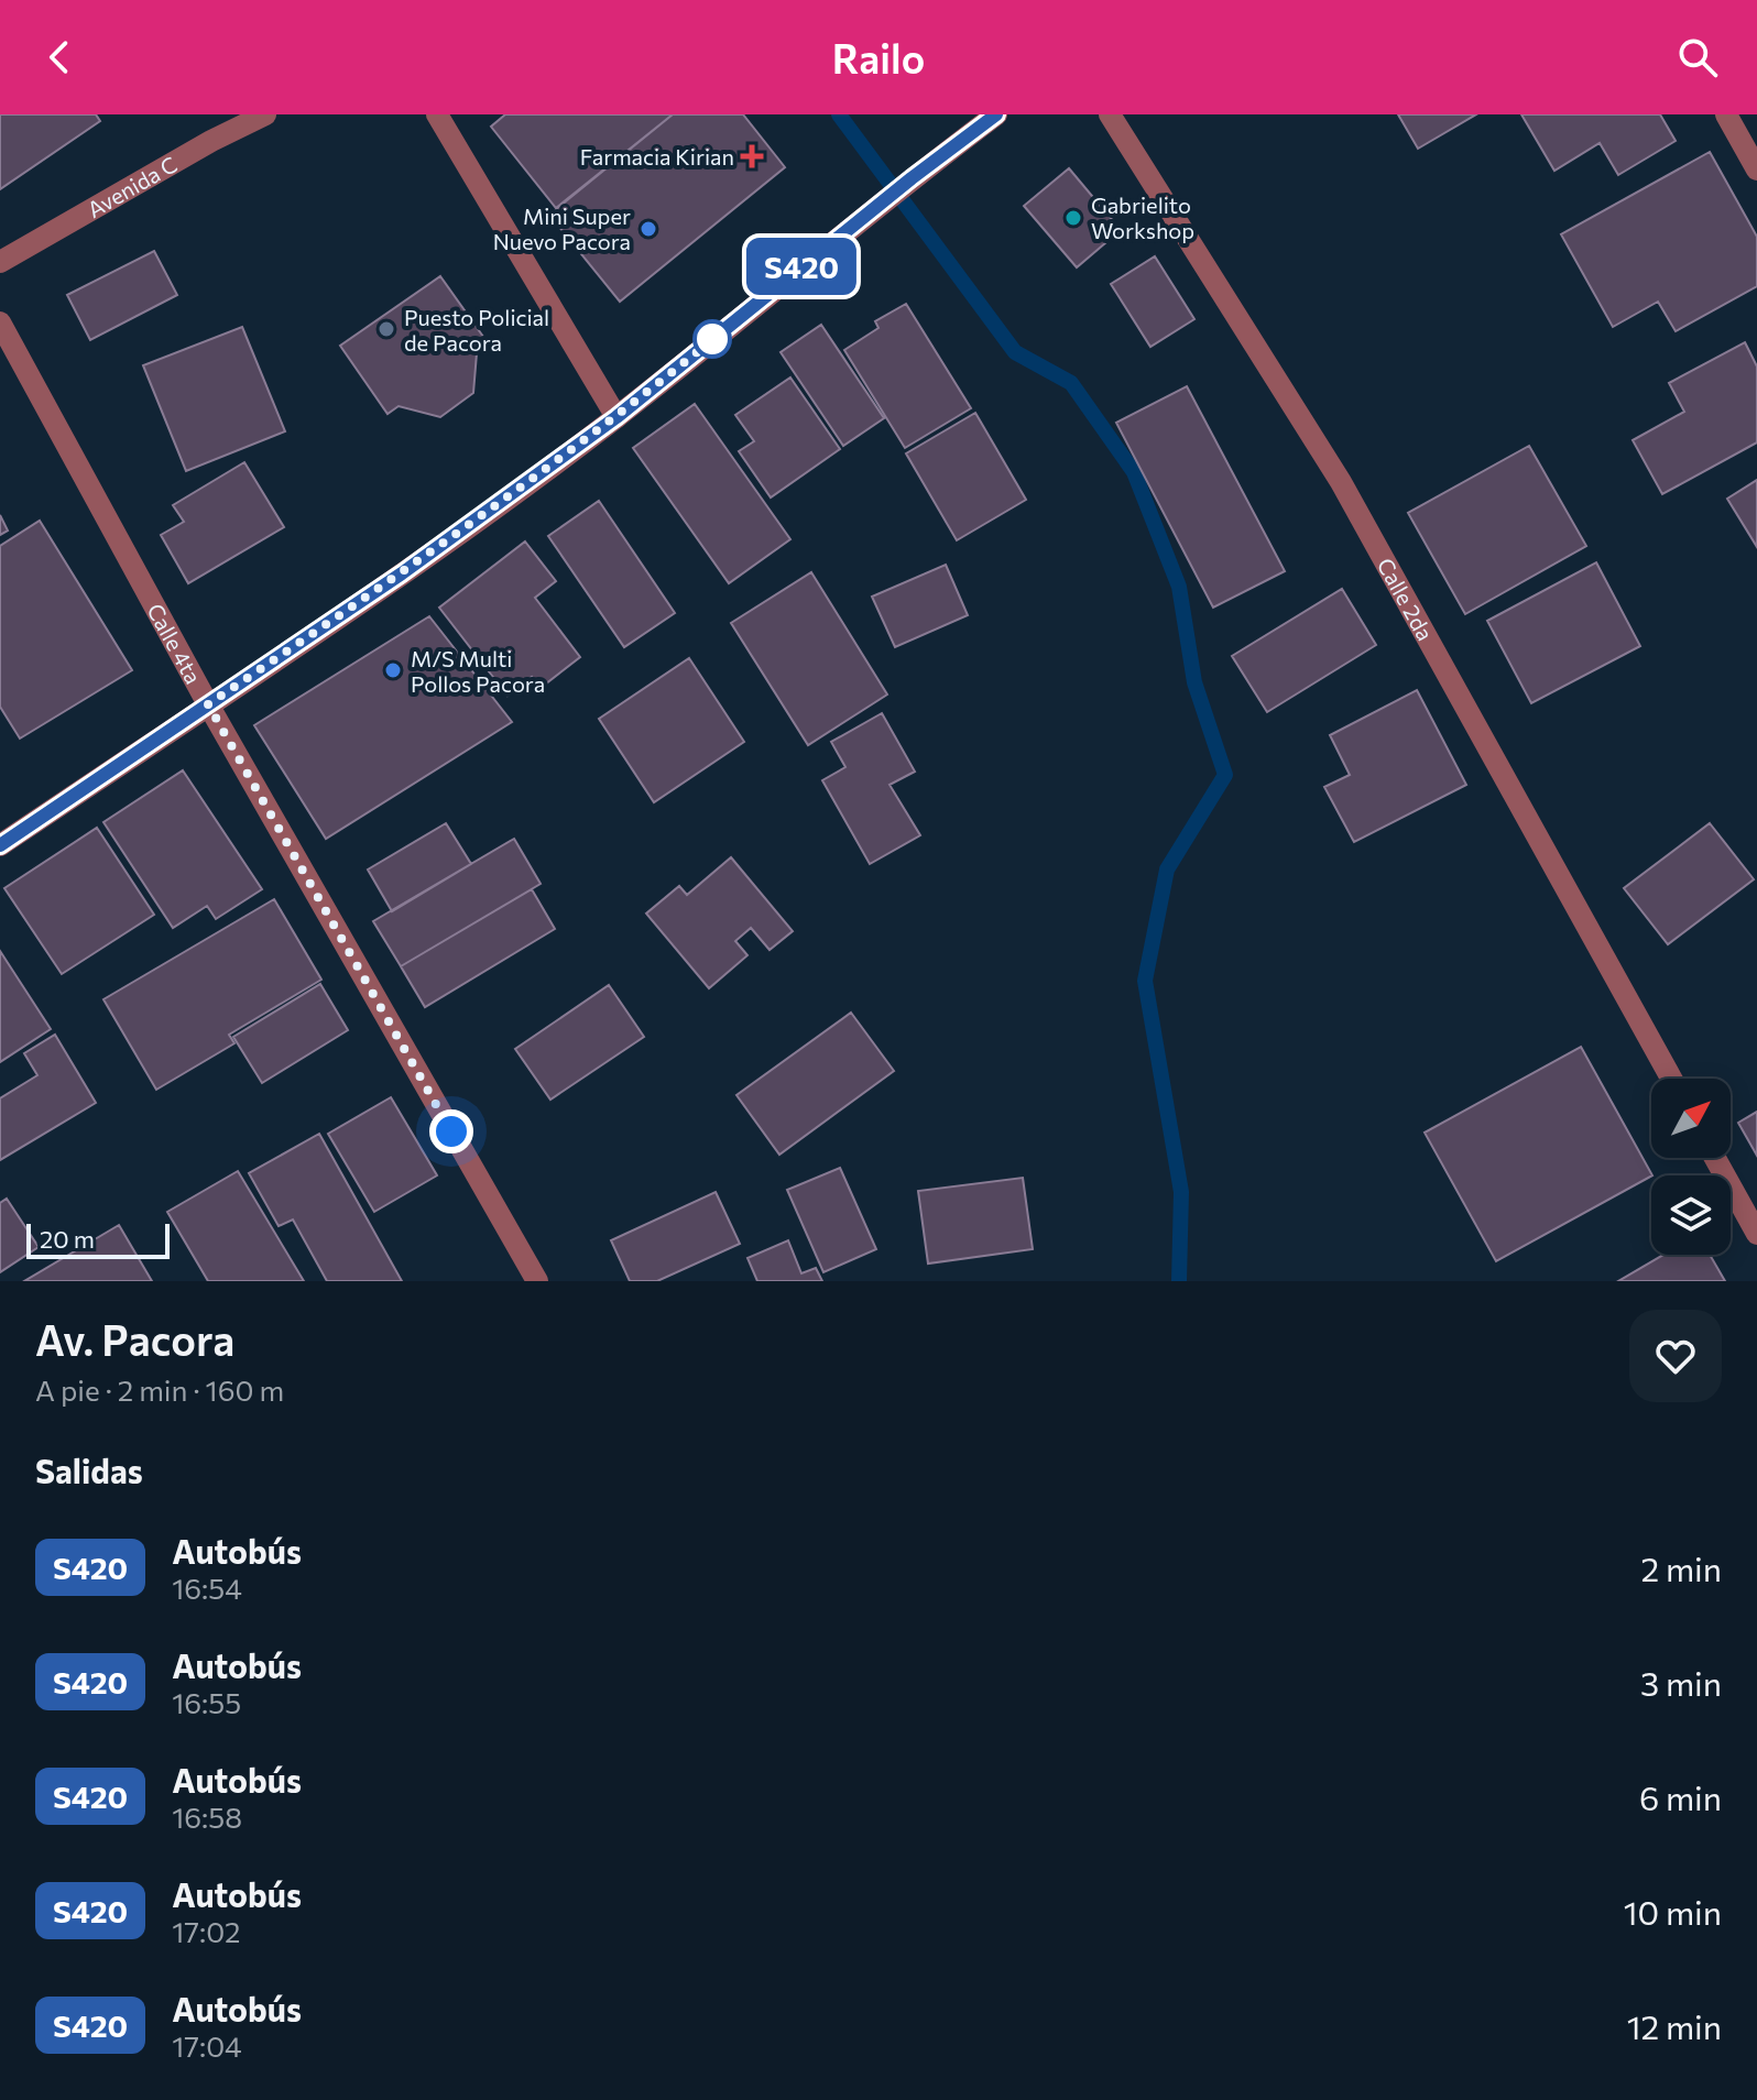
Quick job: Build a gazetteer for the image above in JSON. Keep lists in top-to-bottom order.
{
  "streets": {
    "street": ["Avenida C", "Calle 2da", "Calle 4ta"]
  },
  "places": {
    "health": ["Farmacia Kirian"],
    "other": [
      "Gabrielito Workshop",
      "Mini Super Nuevo Pacora",
      "Puesto Policial de Pacora",
      "M/S Multi Pollos Pacora"
    ]
  },
  "lines": ["bus line S420"],
  "scale_bar": "20 m",
  "north": "top right",
  "page": {
    "header": "Railo",
    "on_map": "S420",
    "scale": "20 m",
    "heading": [
      ["Av. Pacora", "A pie · 2 min · 160 m"],
      "Salidas"
    ],
    "list": [
      {
        "mark": "S420",
        "name": "Autobús",
        "note": "16:54",
        "value": "2 min"
      },
      {
        "mark": "S420",
        "name": "Autobús",
        "note": "16:55",
        "value": "3 min"
      },
      {
        "mark": "S420",
        "name": "Autobús",
        "note": "16:58",
        "value": "6 min"
      },
      {
        "mark": "S420",
        "name": "Autobús",
        "note": "17:02",
        "value": "10 min"
      },
      {
        "mark": "S420",
        "name": "Autobús",
        "note": "17:04",
        "value": "12 min"
      }
    ]
  }
}
